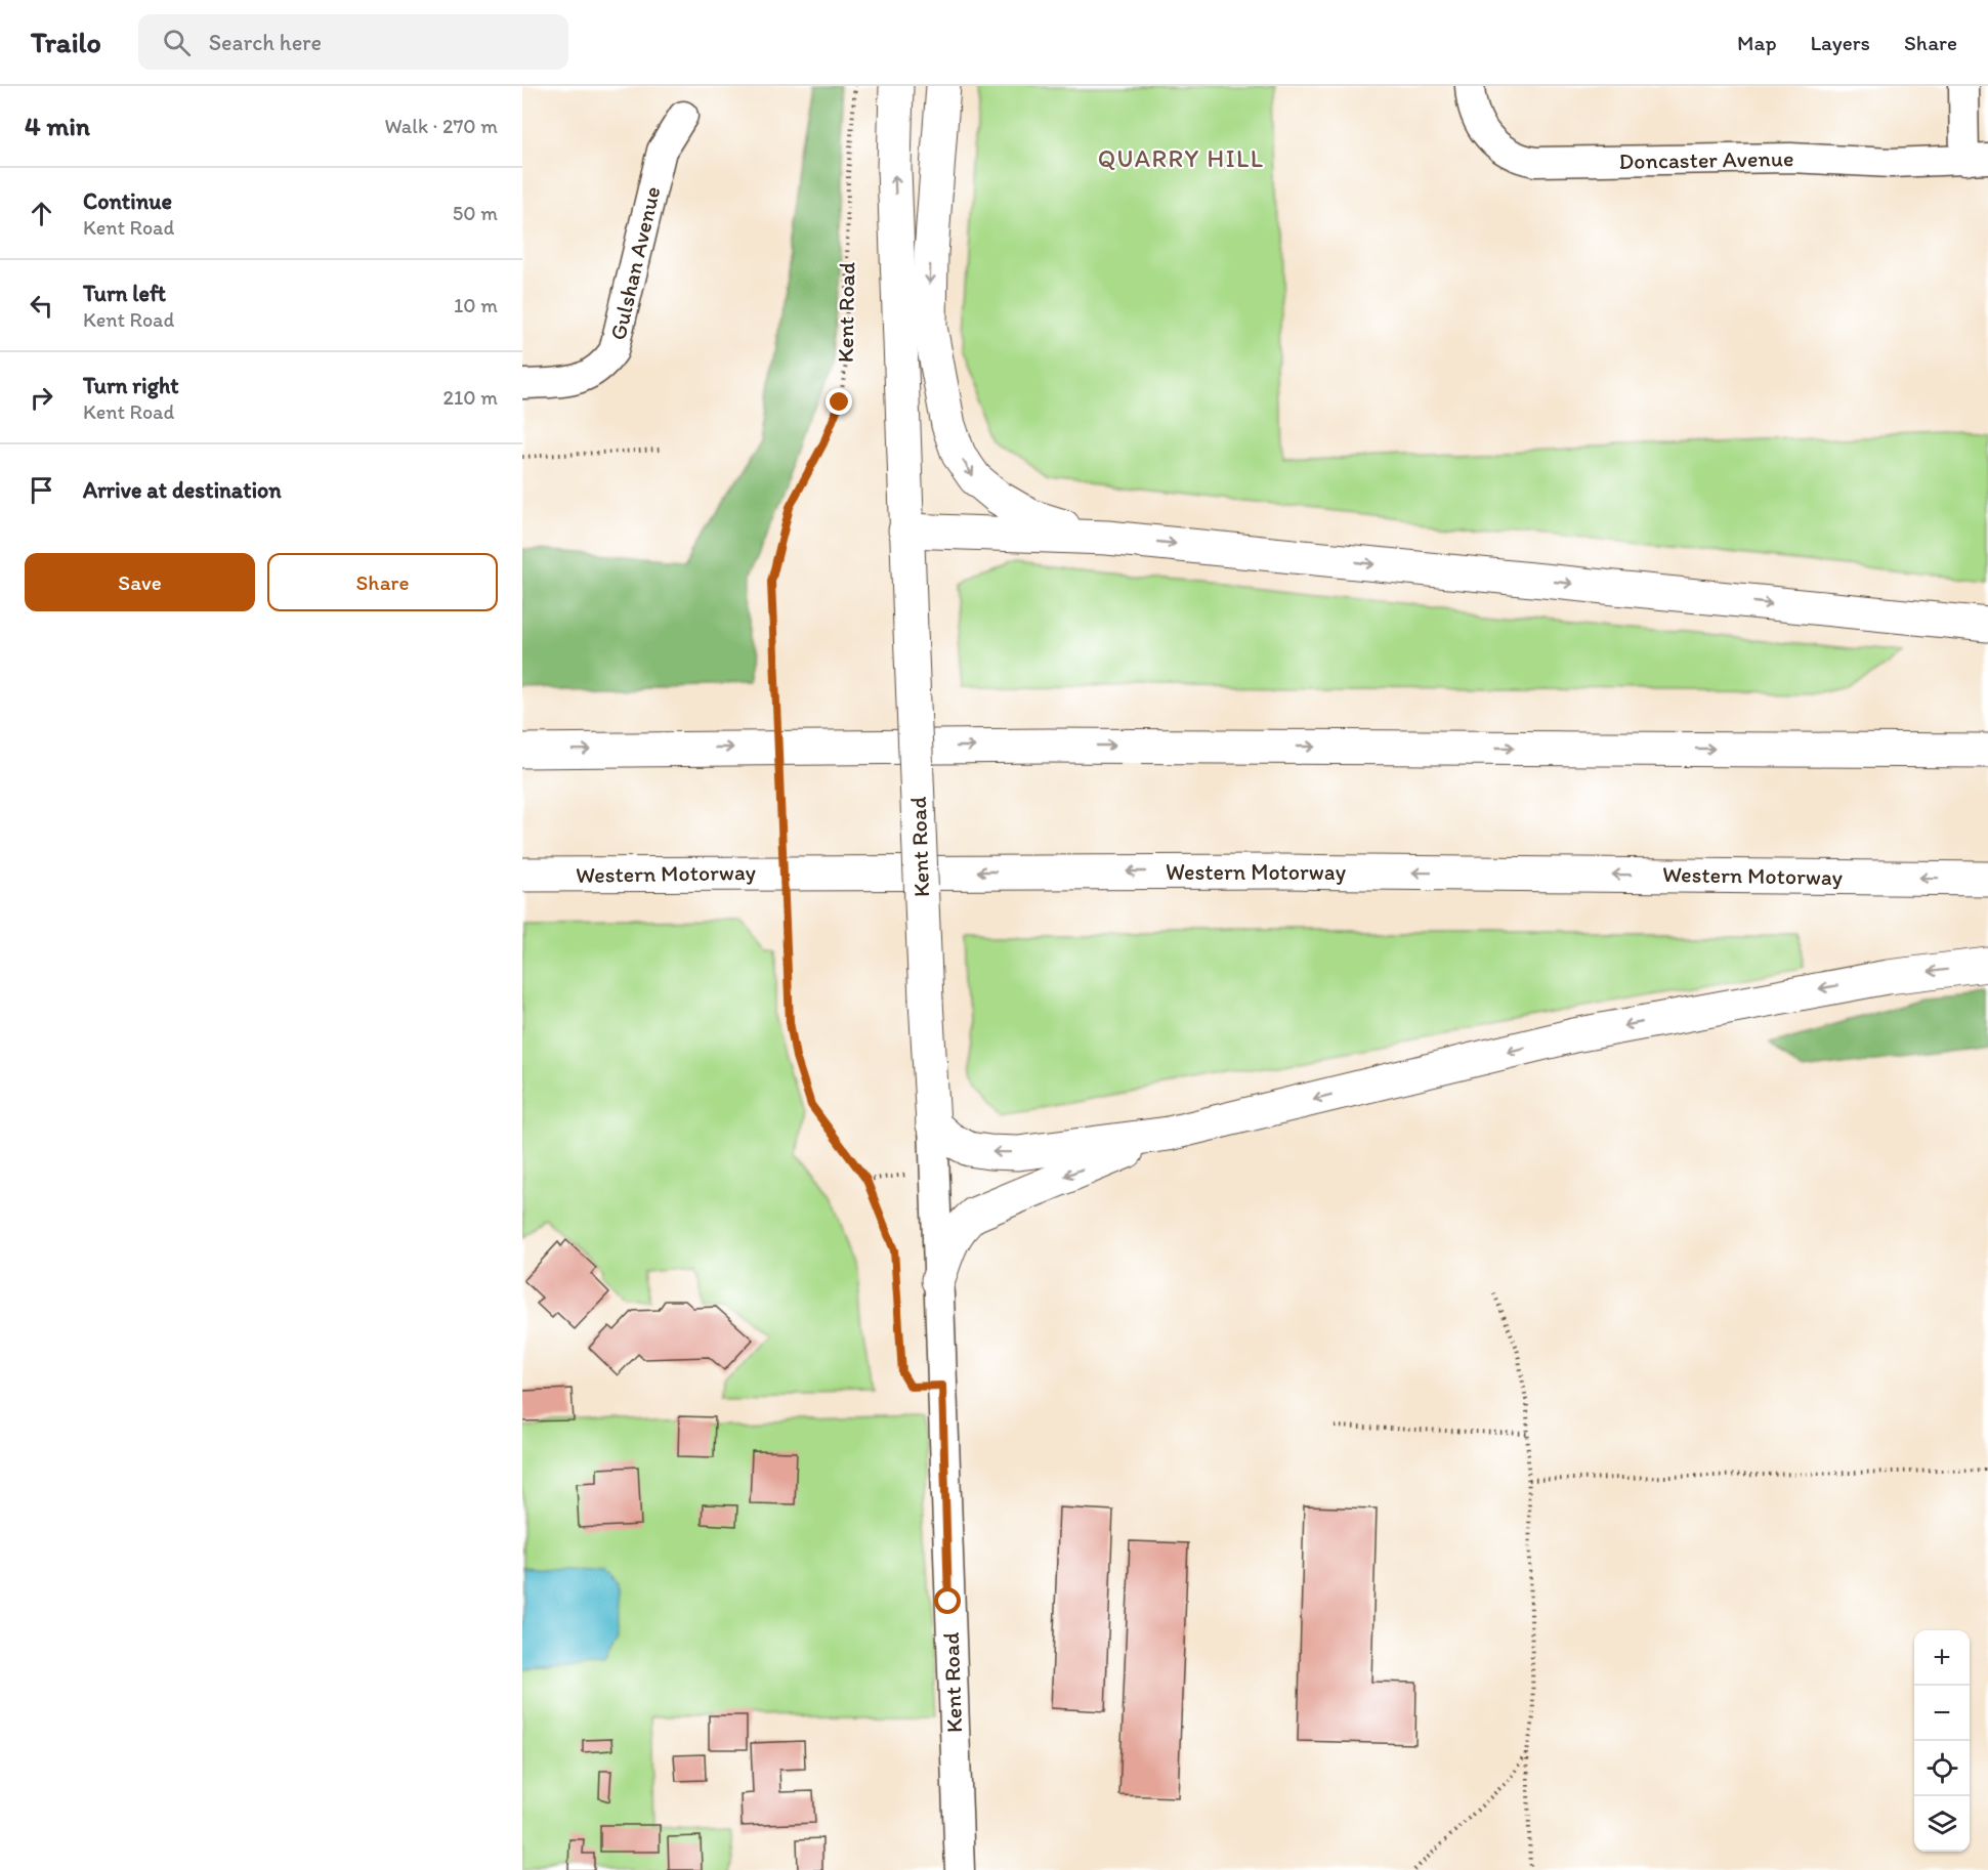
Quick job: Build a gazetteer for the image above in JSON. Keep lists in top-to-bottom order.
{
  "streets": {
    "main road": ["Kent Road", "Western Motorway"],
    "street": ["Doncaster Avenue", "Gulshan Avenue"]
  },
  "districts": ["QUARRY HILL"],
  "page": {
    "header": "Trailo",
    "search": "Search here",
    "nav": ["Map", "Layers", "Share"],
    "heading": ["4 min", "Walk · 270 m"],
    "list": [
      ["Continue", "Kent Road", "50 m"],
      ["Turn left", "Kent Road", "10 m"],
      ["Turn right", "Kent Road", "210 m"],
      "Arrive at destination"
    ],
    "buttons": ["Save", "Share"],
    "map_buttons": ["+", "−"]
  }
}
